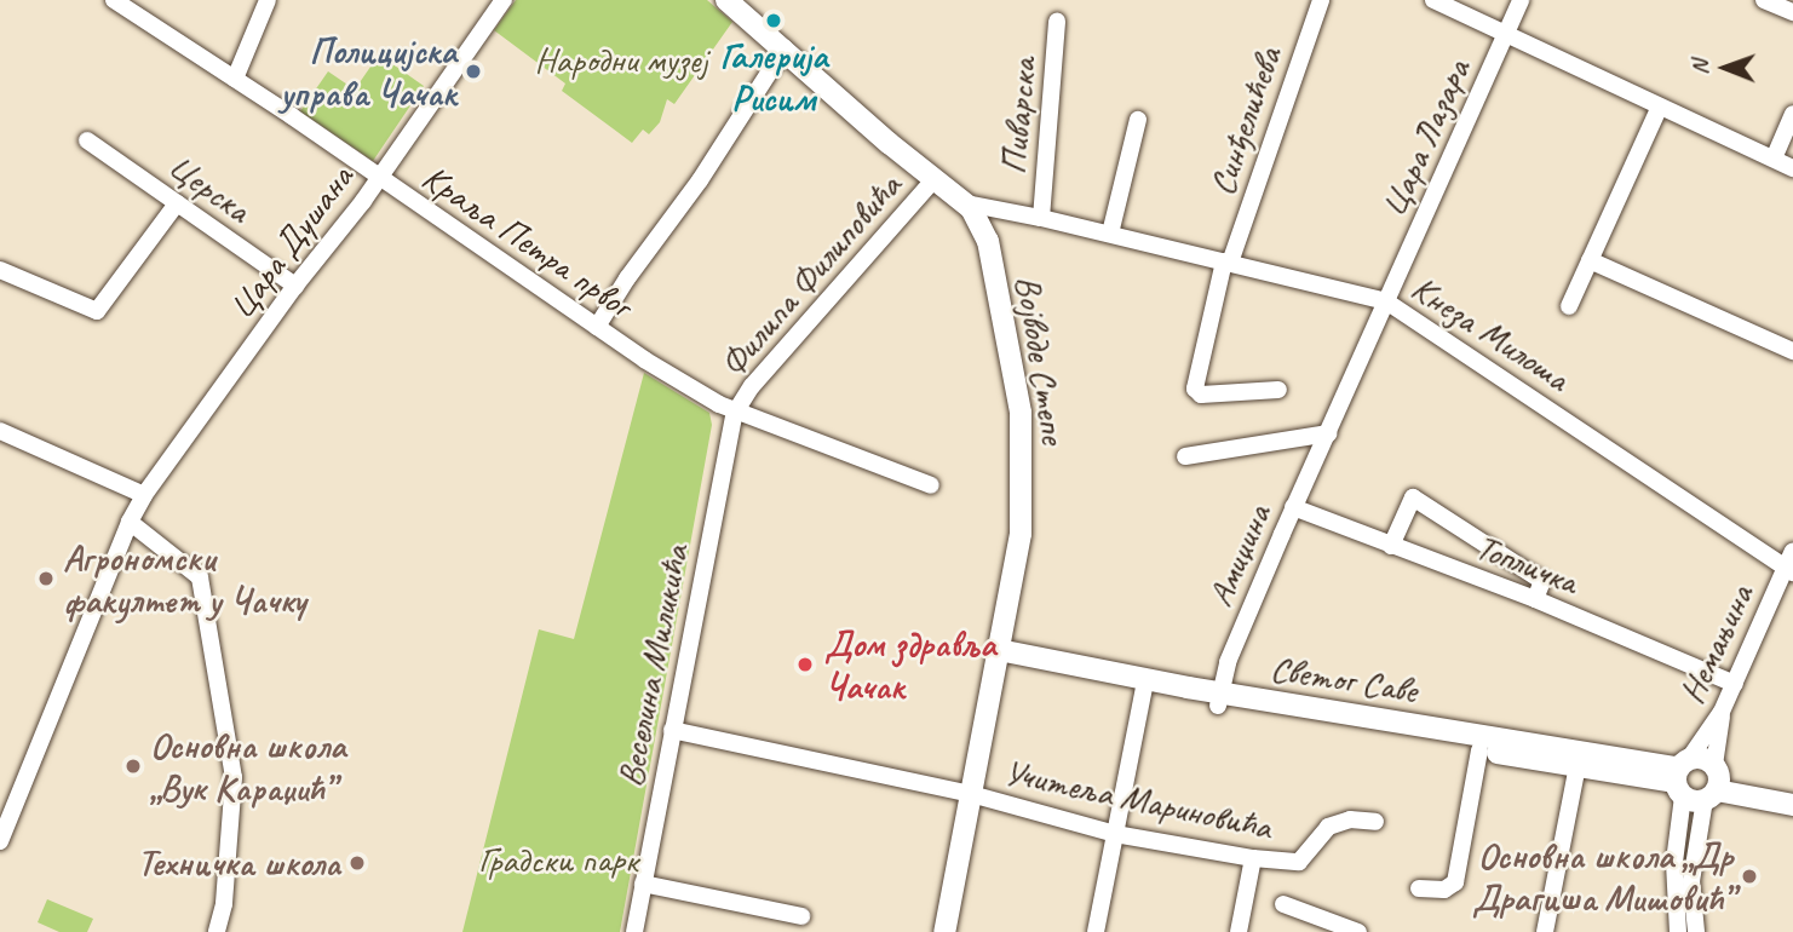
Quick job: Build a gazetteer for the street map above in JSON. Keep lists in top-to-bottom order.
{
  "streets": {
    "main road": ["Војводе Степе", "Светог Саве"],
    "street": [
      "Пиварска",
      "Синђелићева",
      "Цара Лазара",
      "Церска",
      "Краља Петра првог",
      "Цара Душана",
      "Филипа Филиповића",
      "Кнеза Милоша",
      "Амиџина",
      "Топличка",
      "Немањина",
      "Веселина Миликића",
      "Учитеља Мариновића"
    ]
  },
  "crossings": [
    ["Пиварска", "Кнеза Милоша"],
    ["Синђелићева", "Кнеза Милоша"],
    ["Цара Лазара", "Кнеза Милоша"],
    ["Цара Лазара", "Амиџина"],
    ["Церска", "Цара Душана"],
    ["Краља Петра првог", "Цара Душана"],
    ["Краља Петра првог", "Филипа Филиповића"],
    ["Краља Петра првог", "Веселина Миликића"],
    ["Филипа Филиповића", "Веселина Миликића"],
    ["Кнеза Милоша", "Војводе Степе"],
    ["Кнеза Милоша", "Амиџина"],
    ["Кнеза Милоша", "Немањина"],
    ["Војводе Степе", "Светог Саве"],
    ["Војводе Степе", "Учитеља Мариновића"],
    ["Амиџина", "Топличка"],
    ["Амиџина", "Светог Саве"],
    ["Топличка", "Немањина"],
    ["Немањина", "Светог Саве"],
    ["Веселина Миликића", "Учитеља Мариновића"]
  ],
  "parks": ["Народни музеј", "Градски парк"],
  "places": [
    "Галерија Рисим",
    "Полицијска управа Чачак",
    "Агрономски факултет у Чачку",
    "Дом здравља Чачак",
    "Основна школа „Вук Караџић”",
    "Техничка школа",
    "Основна школа „Др Драгиша Мишовић”"
  ],
  "north": "left"
}
